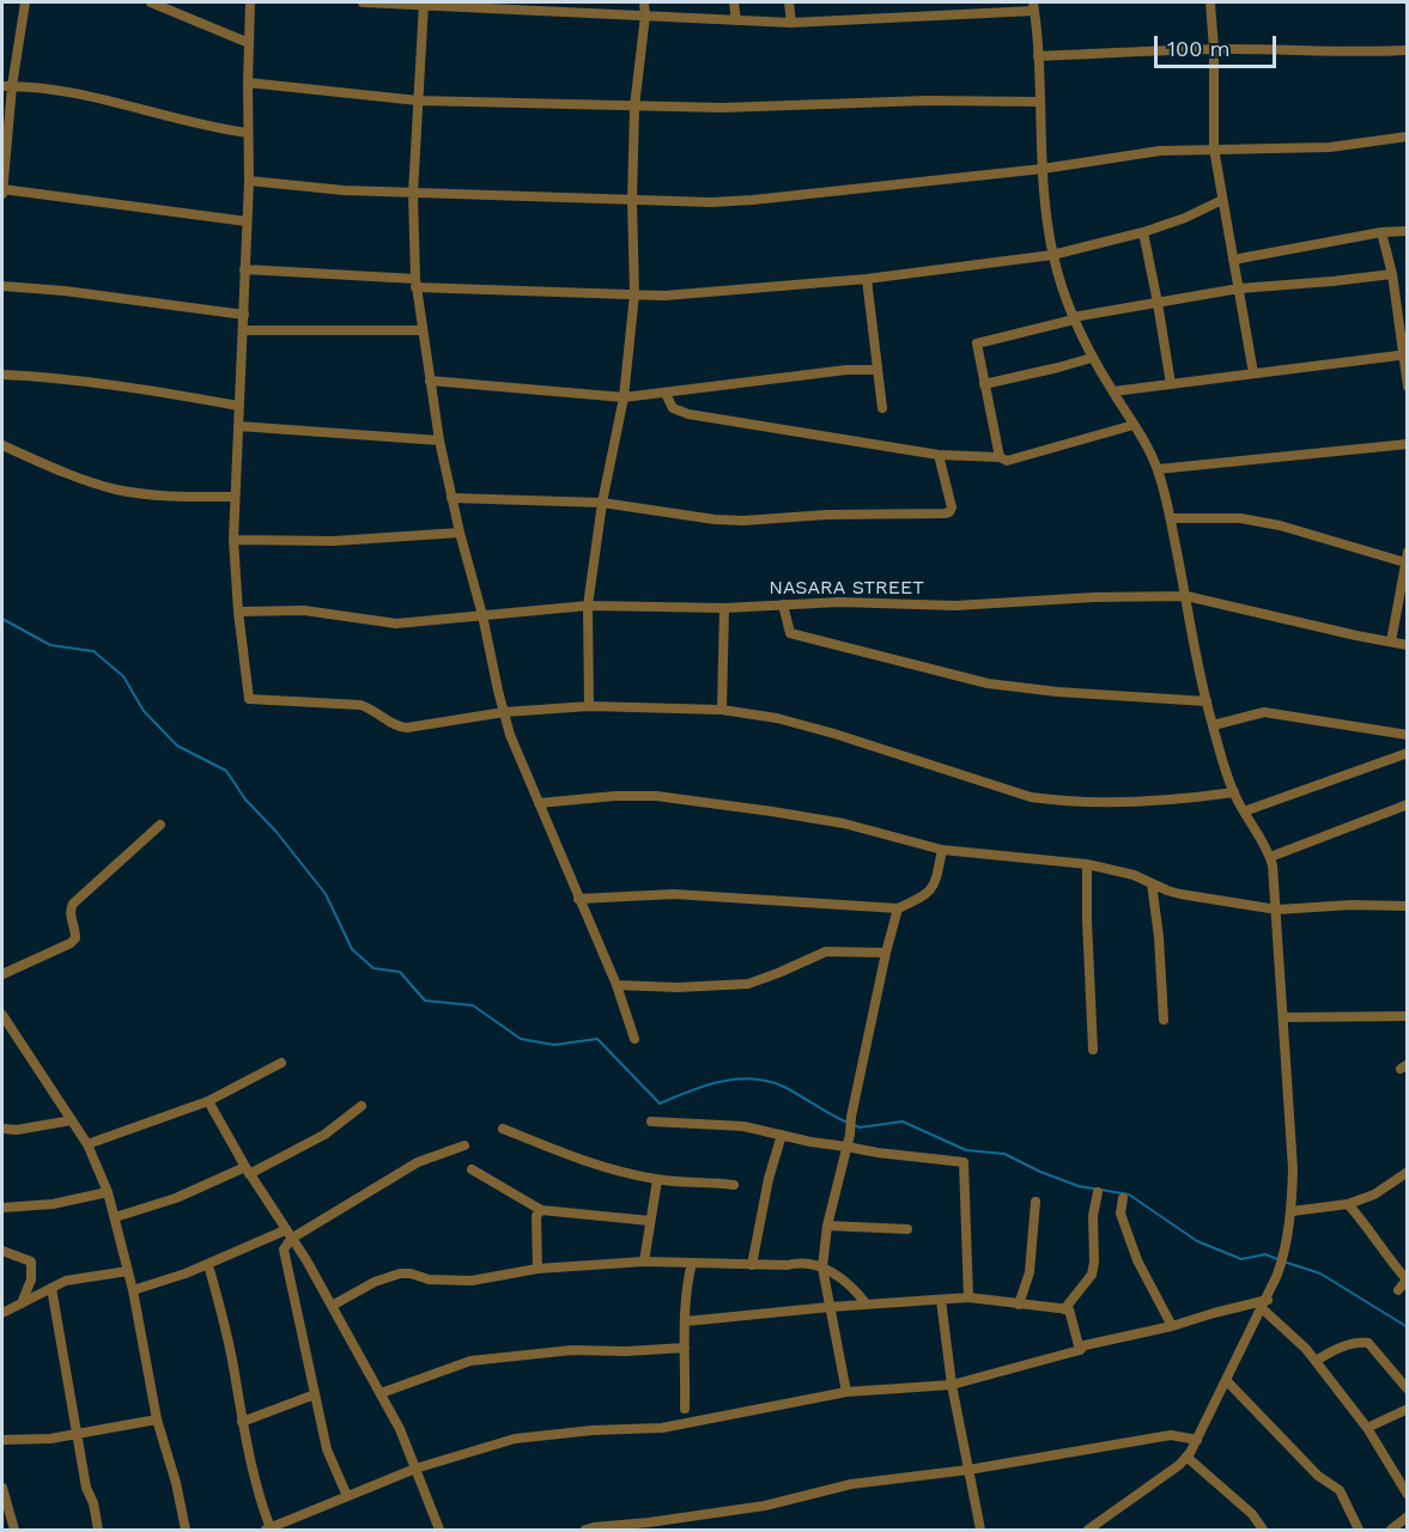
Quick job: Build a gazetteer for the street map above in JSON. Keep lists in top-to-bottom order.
{
  "streets": {
    "street": ["NASARA STREET"]
  },
  "scale_bar": "100 m"
}
